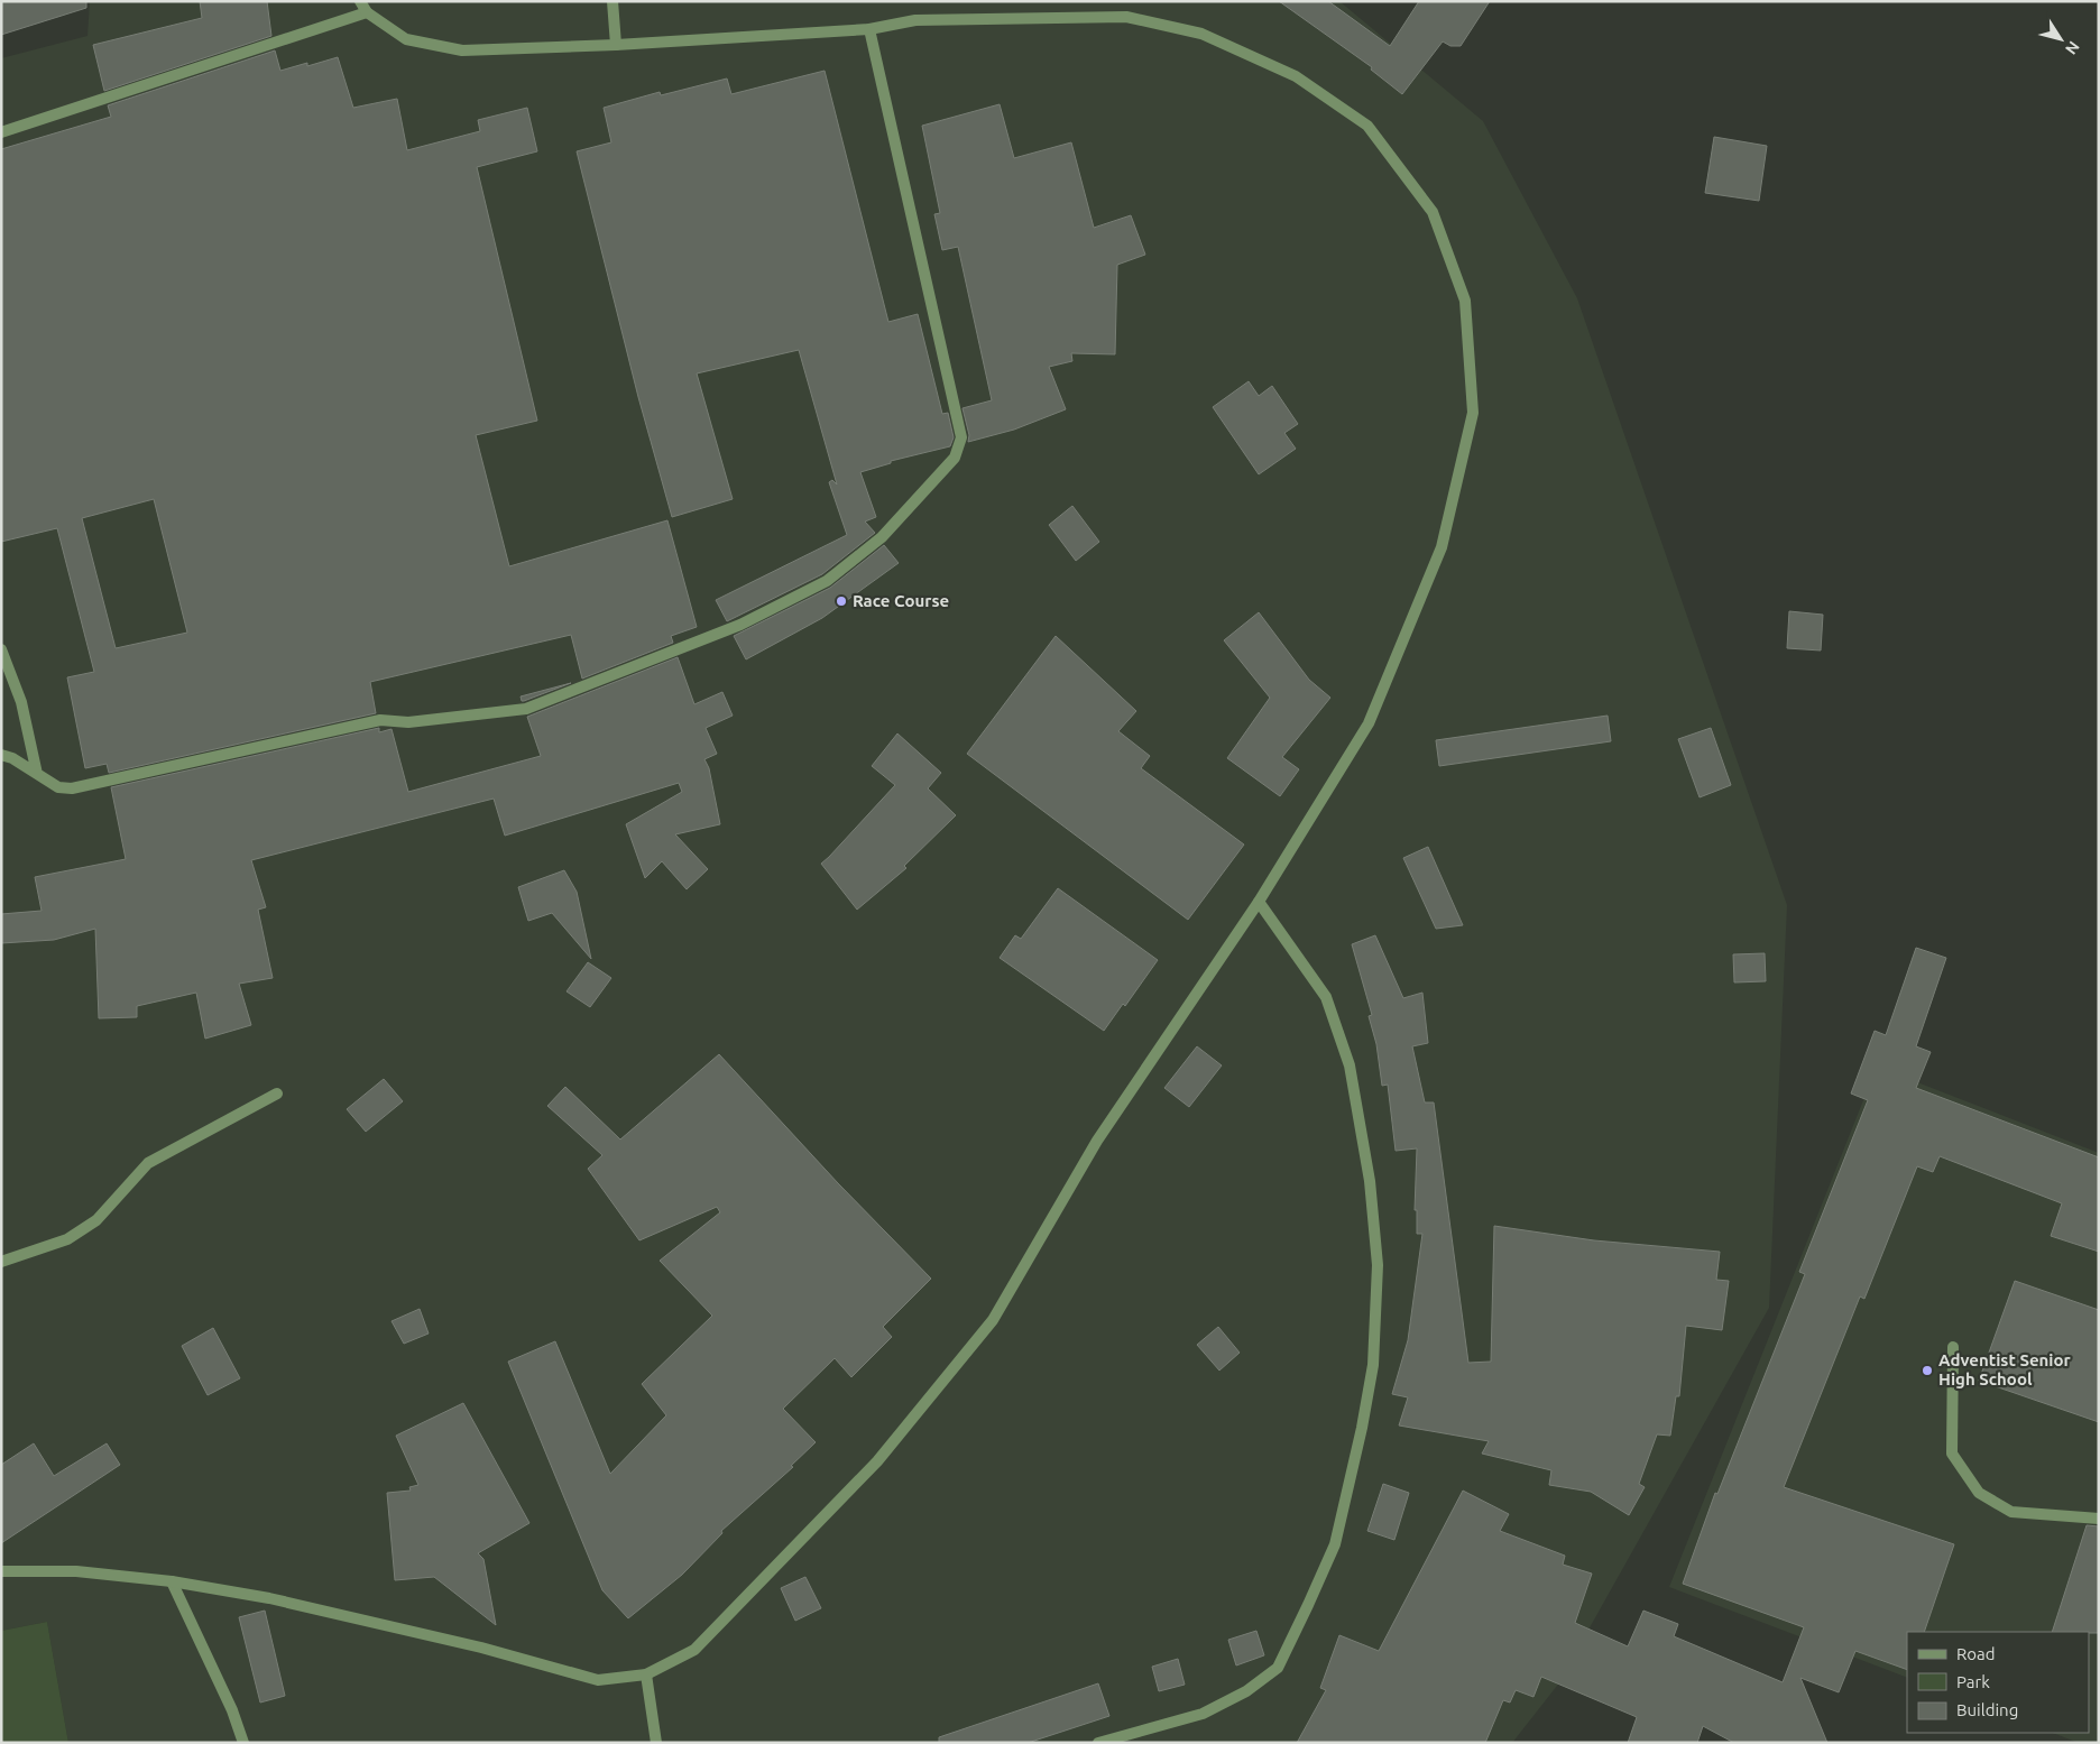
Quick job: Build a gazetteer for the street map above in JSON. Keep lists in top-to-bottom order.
{
  "places": ["Race Course", "Adventist Senior High School"],
  "legend": ["Road", "Park", "Building"],
  "north": "bottom right"
}
